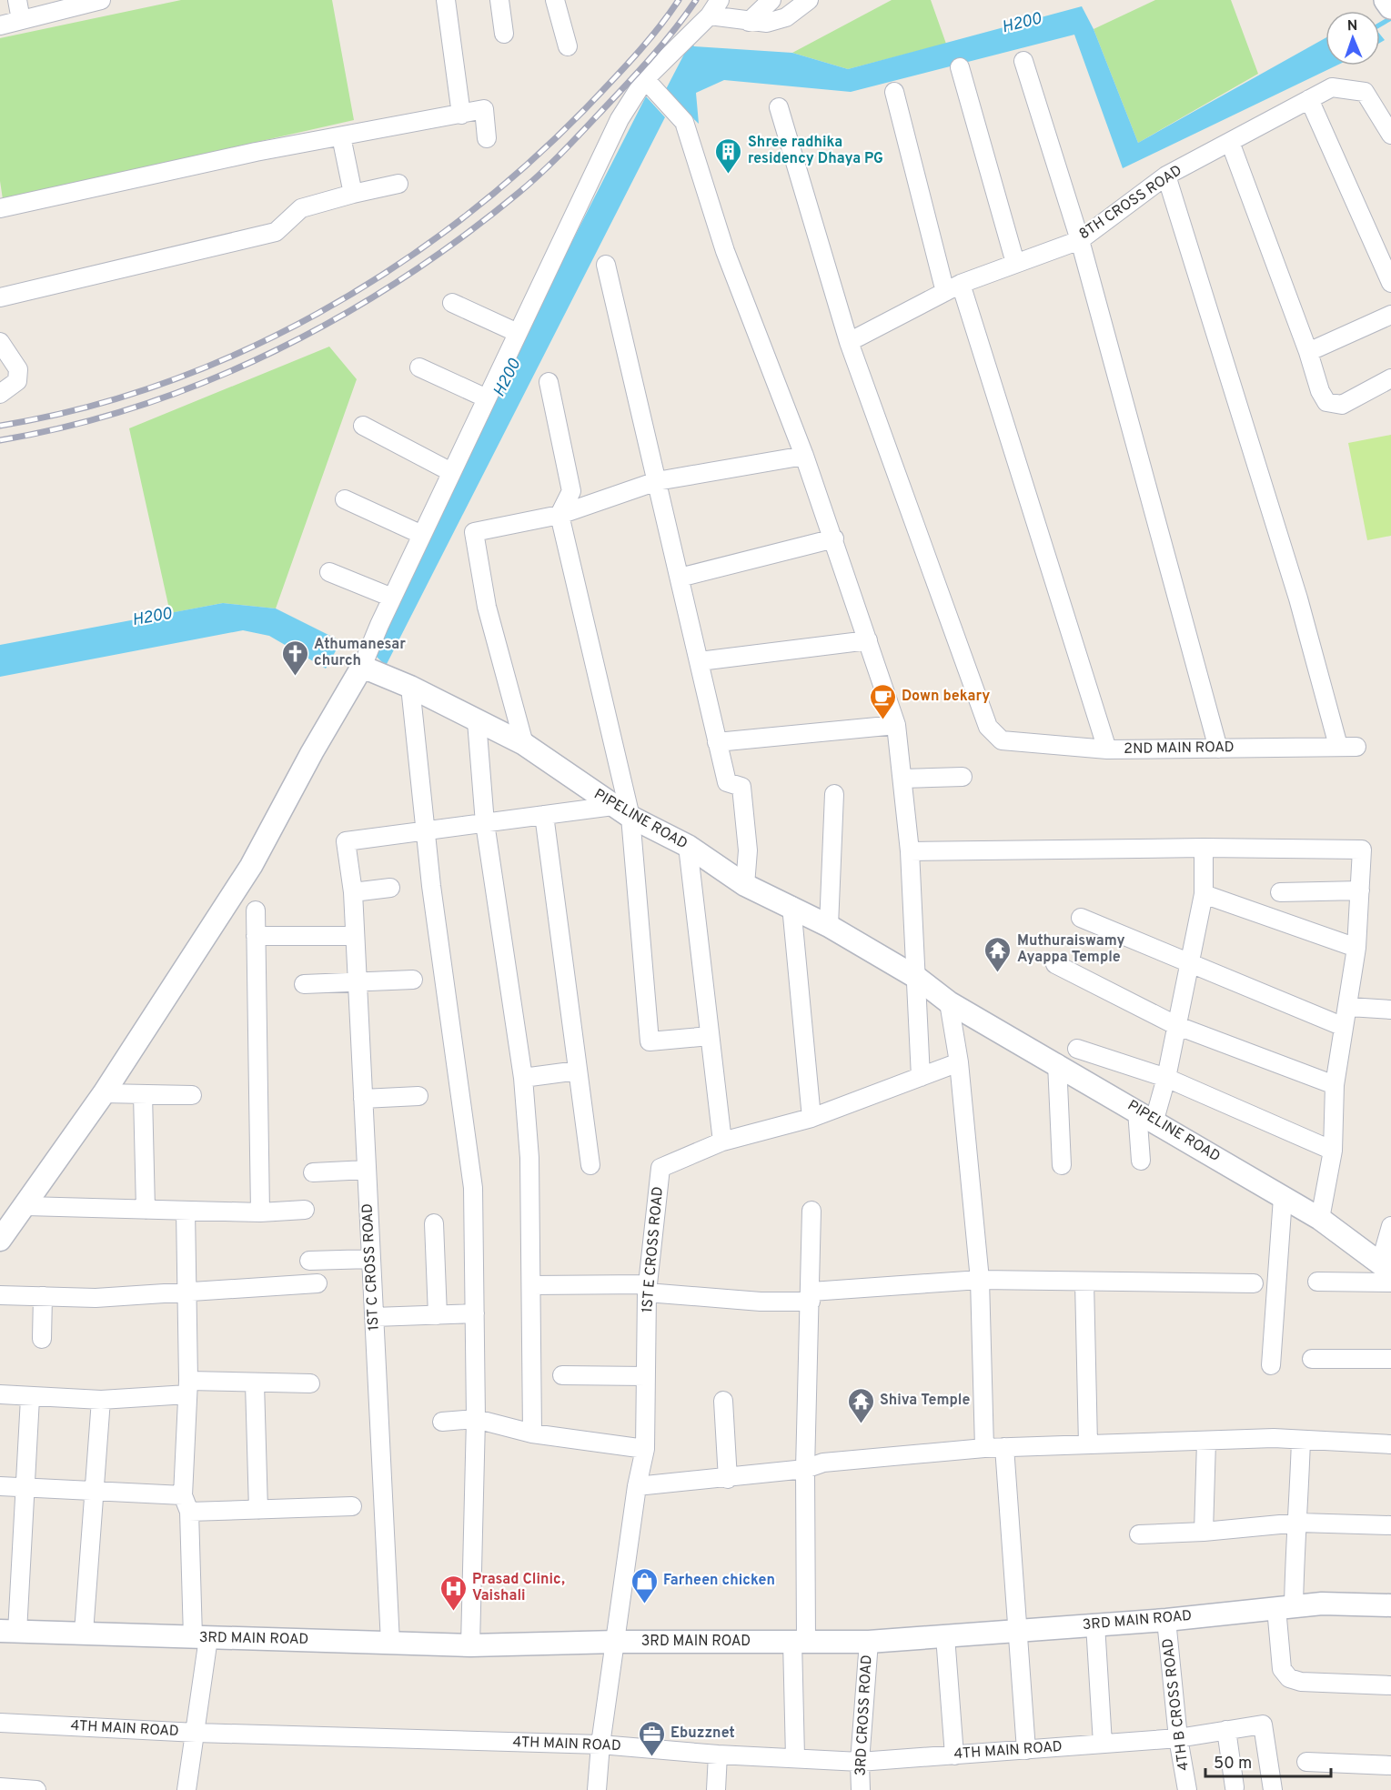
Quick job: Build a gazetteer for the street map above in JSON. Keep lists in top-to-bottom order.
{
  "streets": {
    "street": [
      "8TH CROSS ROAD",
      "2ND MAIN ROAD",
      "PIPELINE ROAD",
      "1ST E CROSS ROAD",
      "1ST C CROSS ROAD",
      "3RD MAIN ROAD",
      "4TH B CROSS ROAD",
      "3RD CROSS ROAD",
      "4TH MAIN ROAD"
    ]
  },
  "crossings": [
    ["8TH CROSS ROAD", "2ND MAIN ROAD"],
    ["1ST E CROSS ROAD", "3RD MAIN ROAD"],
    ["1ST E CROSS ROAD", "4TH MAIN ROAD"],
    ["1ST C CROSS ROAD", "3RD MAIN ROAD"],
    ["3RD MAIN ROAD", "4TH B CROSS ROAD"],
    ["3RD MAIN ROAD", "3RD CROSS ROAD"],
    ["4TH B CROSS ROAD", "4TH MAIN ROAD"],
    ["3RD CROSS ROAD", "4TH MAIN ROAD"]
  ],
  "water": ["H200"],
  "places": {
    "building": ["Shree radhika residency Dhaya PG"],
    "church": ["Athumanesar church"],
    "cafe": ["Down bekary"],
    "temple": ["Muthuraiswamy Ayappa Temple", "Shiva Temple"],
    "shop": ["Farheen chicken"],
    "hospital": ["Prasad Clinic, Vaishali"],
    "office": ["Ebuzznet"]
  },
  "scale_bar": "50 m",
  "north": "top"
}
